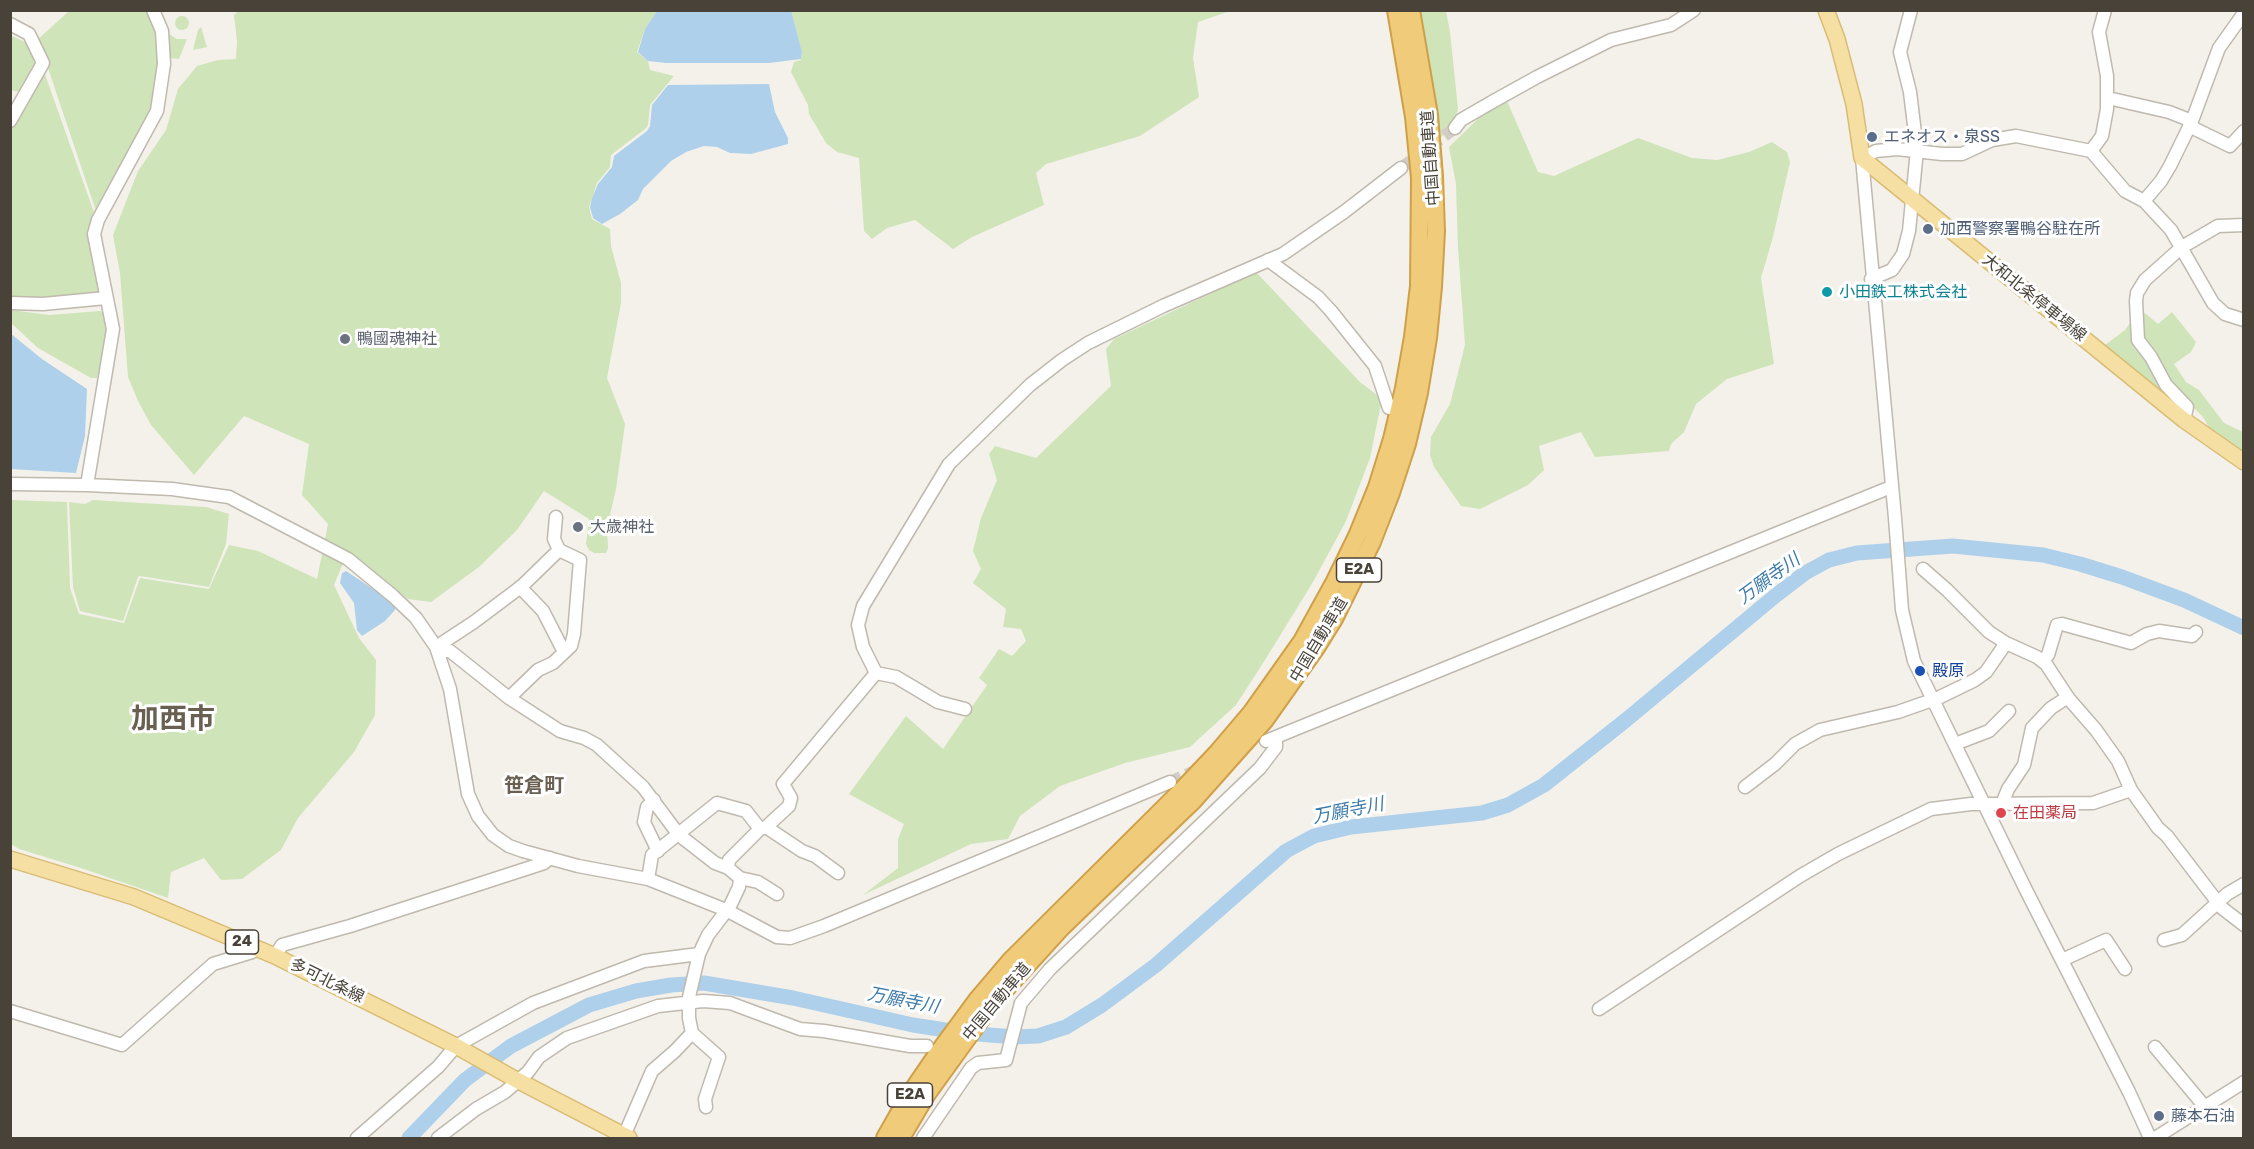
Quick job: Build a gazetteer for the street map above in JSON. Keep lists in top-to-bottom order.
{
  "streets": {
    "highway": ["中国自動車道", "E2A"],
    "main road": ["大和北条停車場線", "24", "多可北条線"]
  },
  "districts": ["加西市", "笹倉町"],
  "water": ["万願寺川"],
  "places": [
    "エネオス・泉SS",
    "加西警察署鴨谷駐在所",
    "小田鉄工株式会社",
    "鴨國魂神社",
    "大歳神社",
    "殿原",
    "在田薬局",
    "藤本石油"
  ]
}
